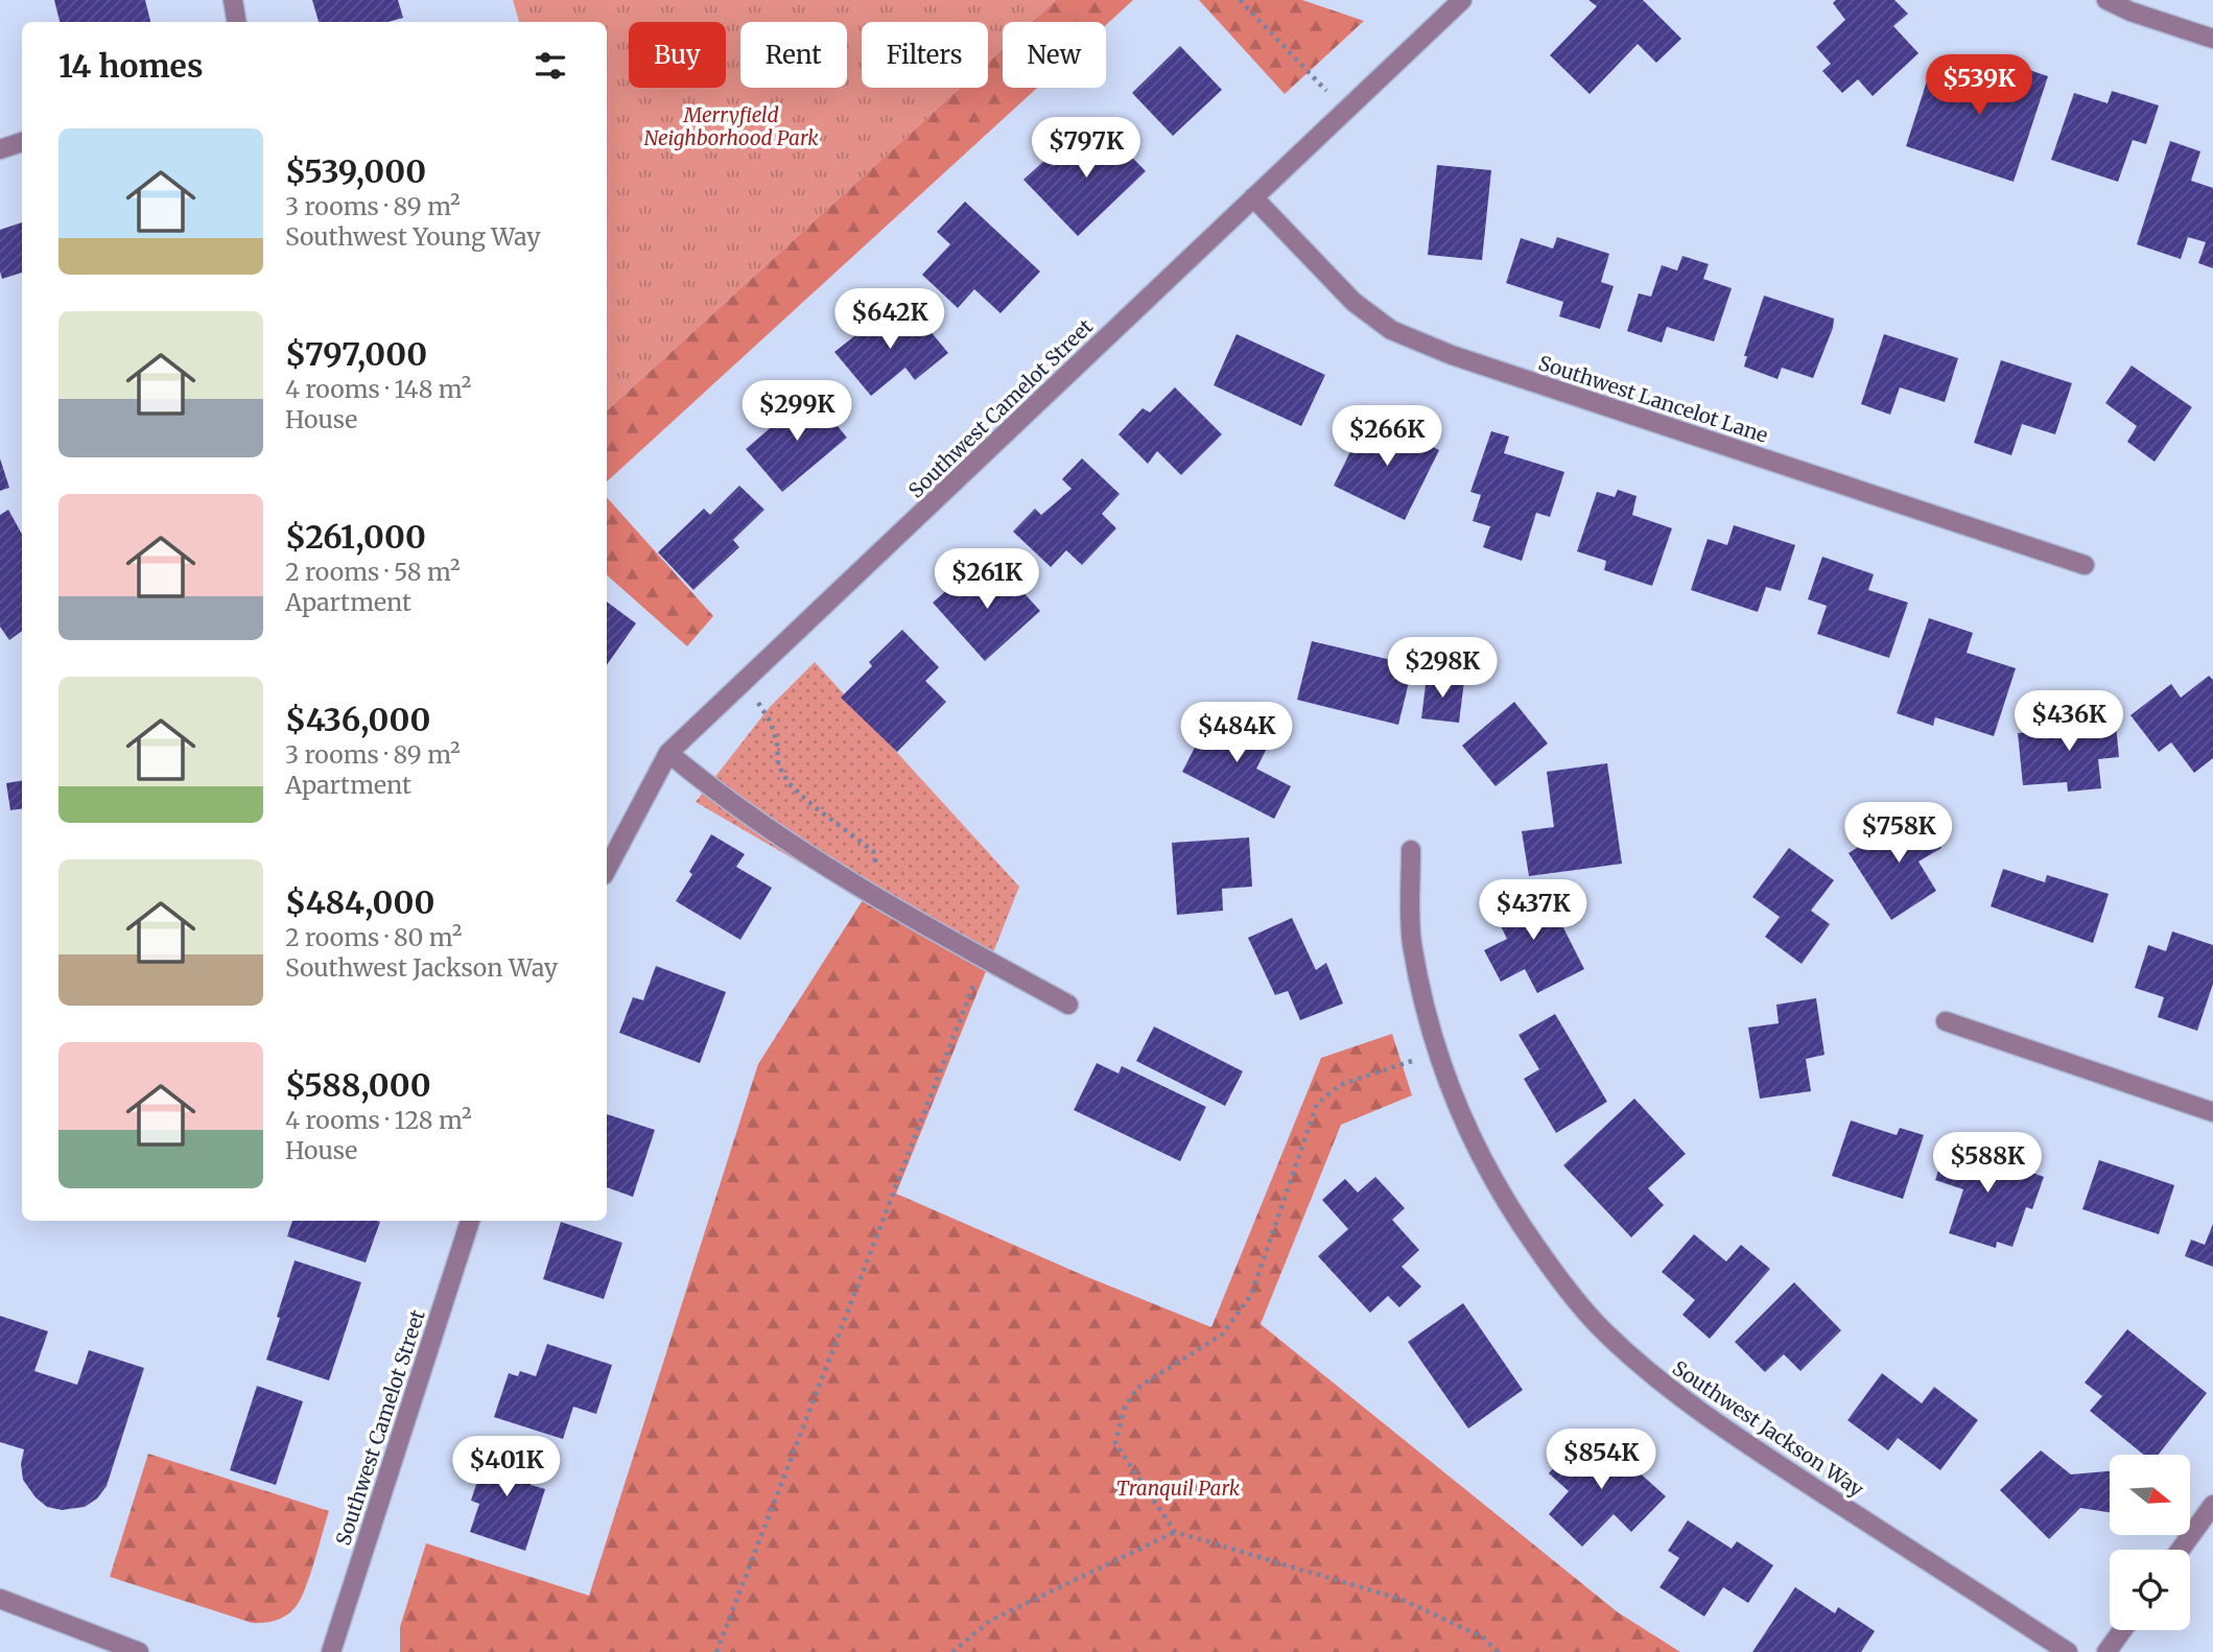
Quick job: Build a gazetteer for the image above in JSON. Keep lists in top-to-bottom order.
{
  "streets": {
    "street": ["Southwest Lancelot Lane", "Southwest Camelot Street", "Southwest Jackson Way"]
  },
  "crossings": [
    ["Southwest Lancelot Lane", "Southwest Camelot Street"]
  ],
  "parks": ["Merryfield Neighborhood Park", "Tranquil Park"],
  "north": "right",
  "page": {
    "chip": [
      "Buy",
      "Rent",
      "Filters",
      "New"
    ],
    "heading": "14 homes",
    "price": [
      "$539K",
      "$797K",
      "$642K",
      "$299K",
      "$266K",
      "$261K",
      "$298K",
      "$436K",
      "$484K",
      "$758K",
      "$437K",
      "$588K",
      "$854K",
      "$401K"
    ],
    "list": [
      {
        "name": "$539,000",
        "note": "3 rooms · 89 m² · Southwest Young Way"
      },
      {
        "name": "$797,000",
        "note": "4 rooms · 148 m² · House"
      },
      {
        "name": "$261,000",
        "note": "2 rooms · 58 m² · Apartment"
      },
      {
        "name": "$436,000",
        "note": "3 rooms · 89 m² · Apartment"
      },
      {
        "name": "$484,000",
        "note": "2 rooms · 80 m² · Southwest Jackson Way"
      },
      {
        "name": "$588,000",
        "note": "4 rooms · 128 m² · House"
      }
    ]
  }
}
